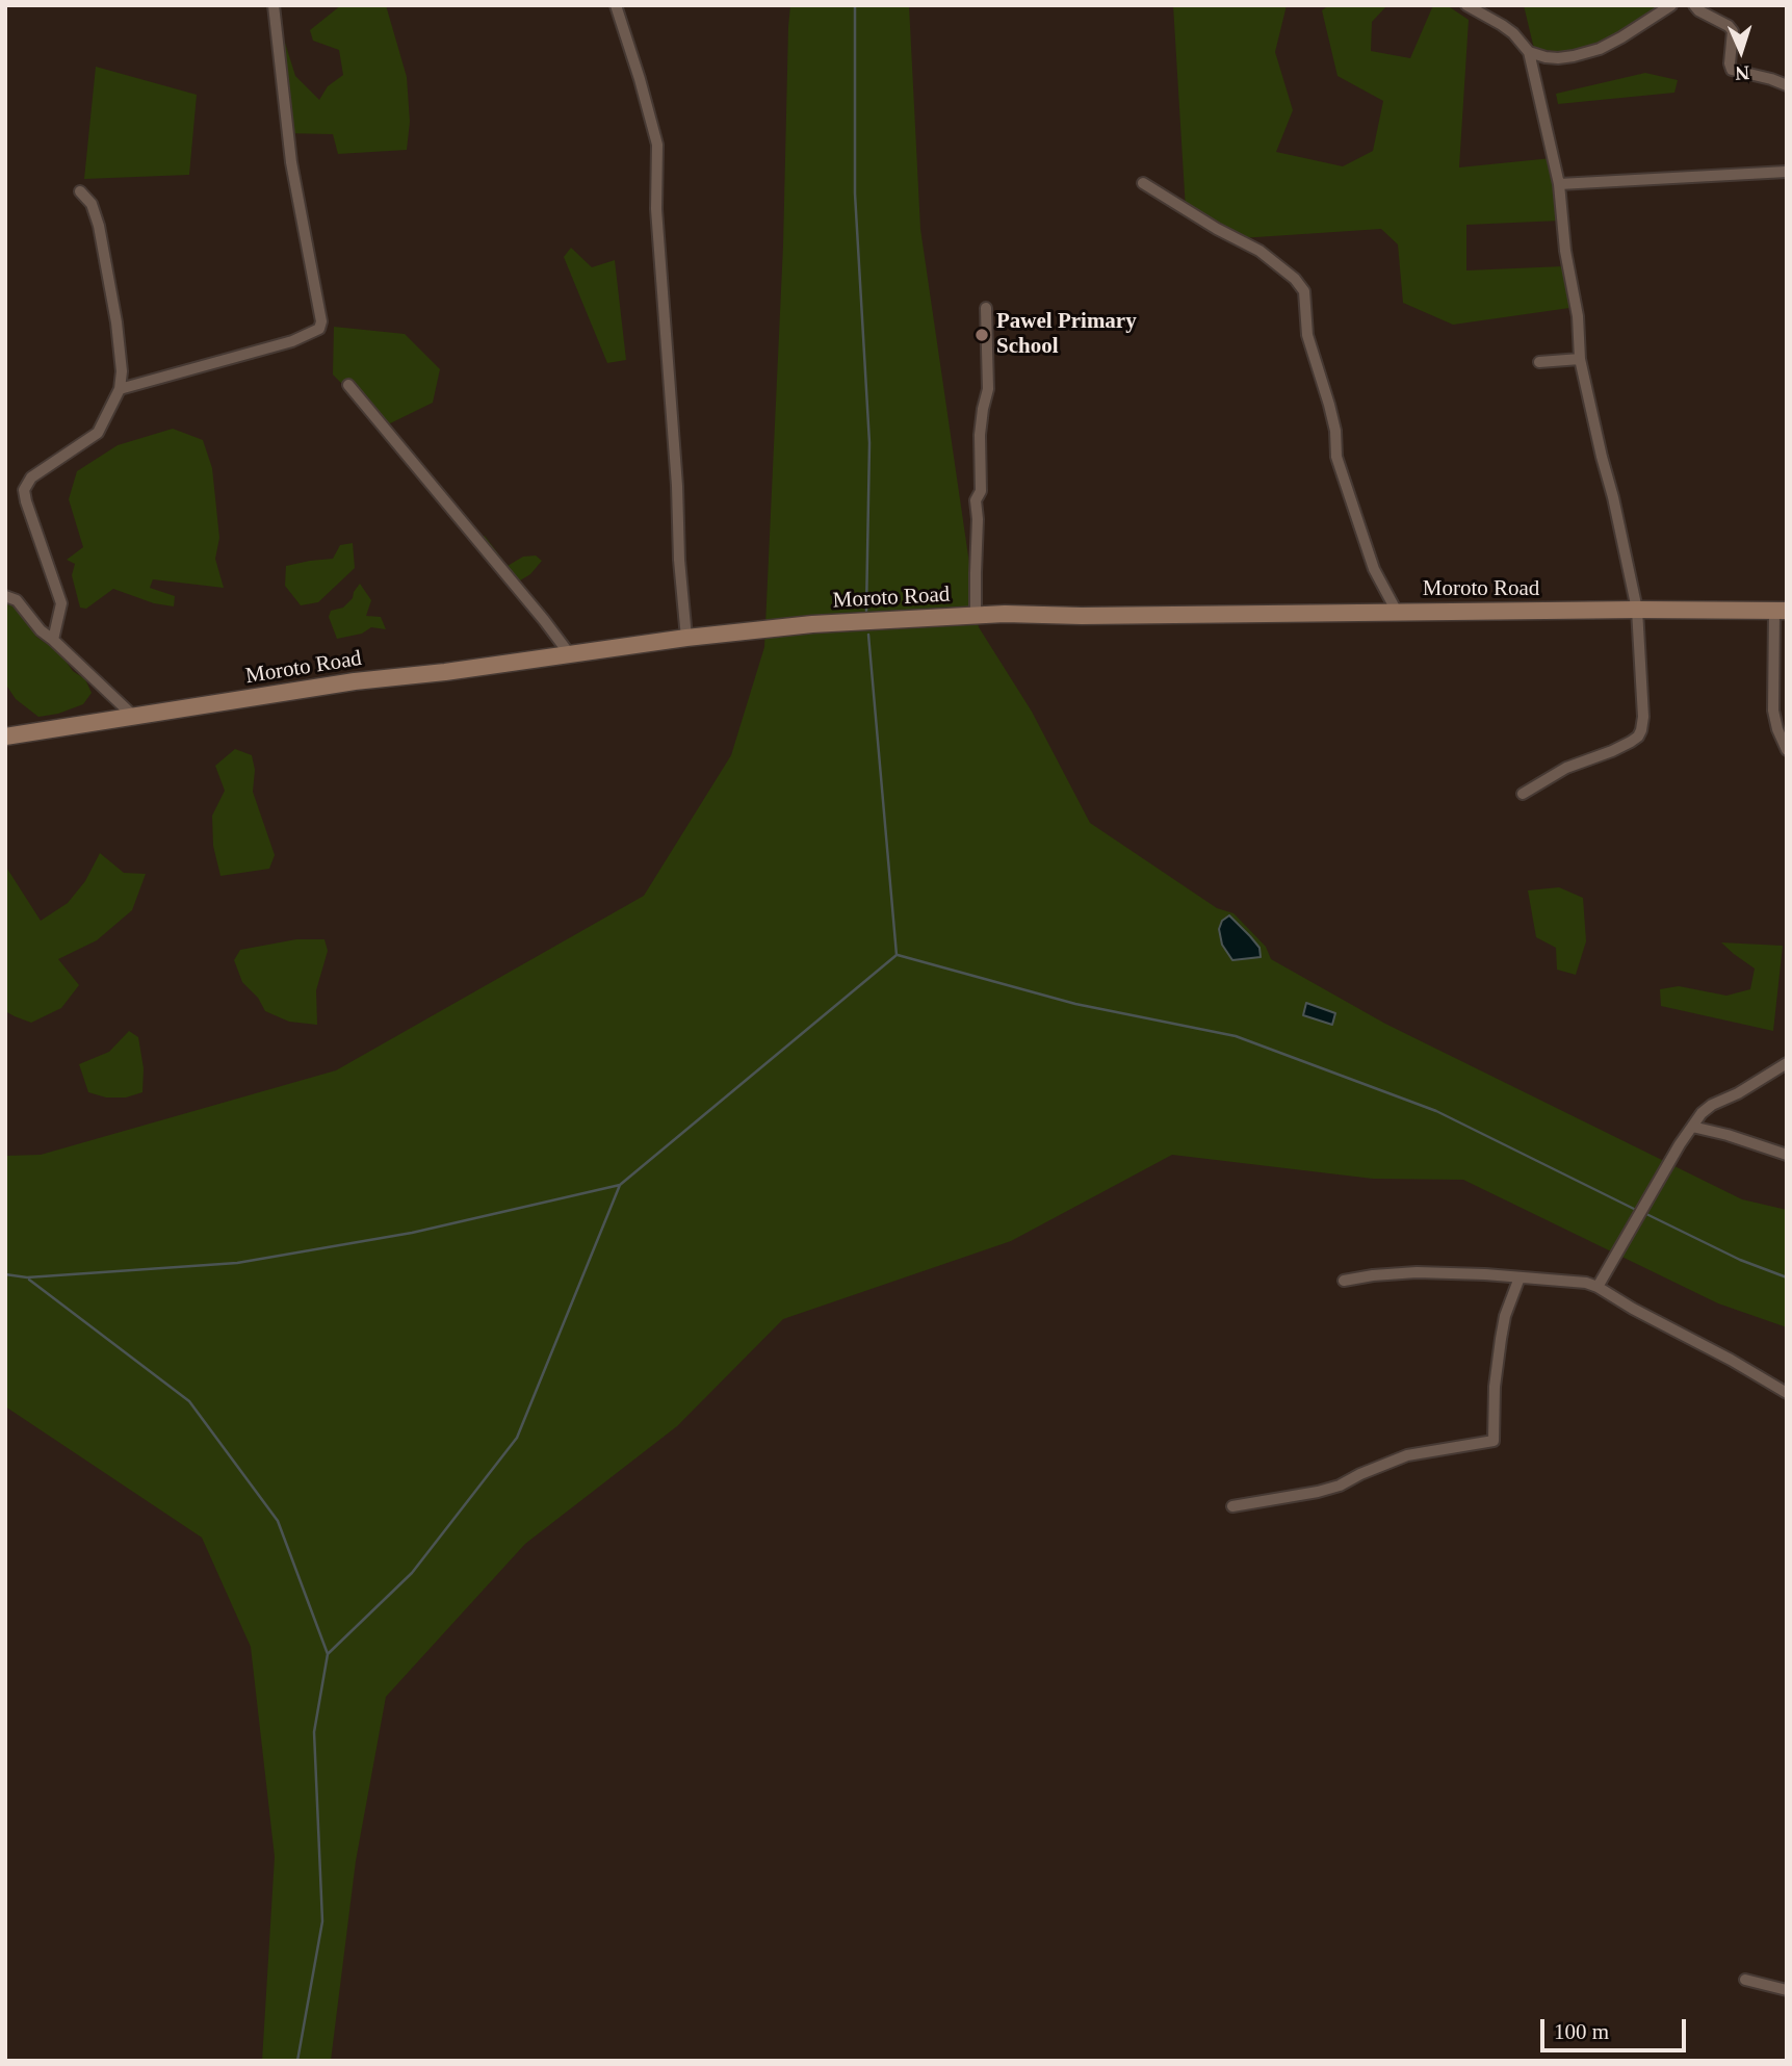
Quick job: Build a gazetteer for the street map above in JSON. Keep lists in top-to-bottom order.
{
  "streets": {
    "main road": ["Moroto Road"]
  },
  "places": ["Pawel Primary School"],
  "scale_bar": "100 m",
  "north": "bottom"
}
